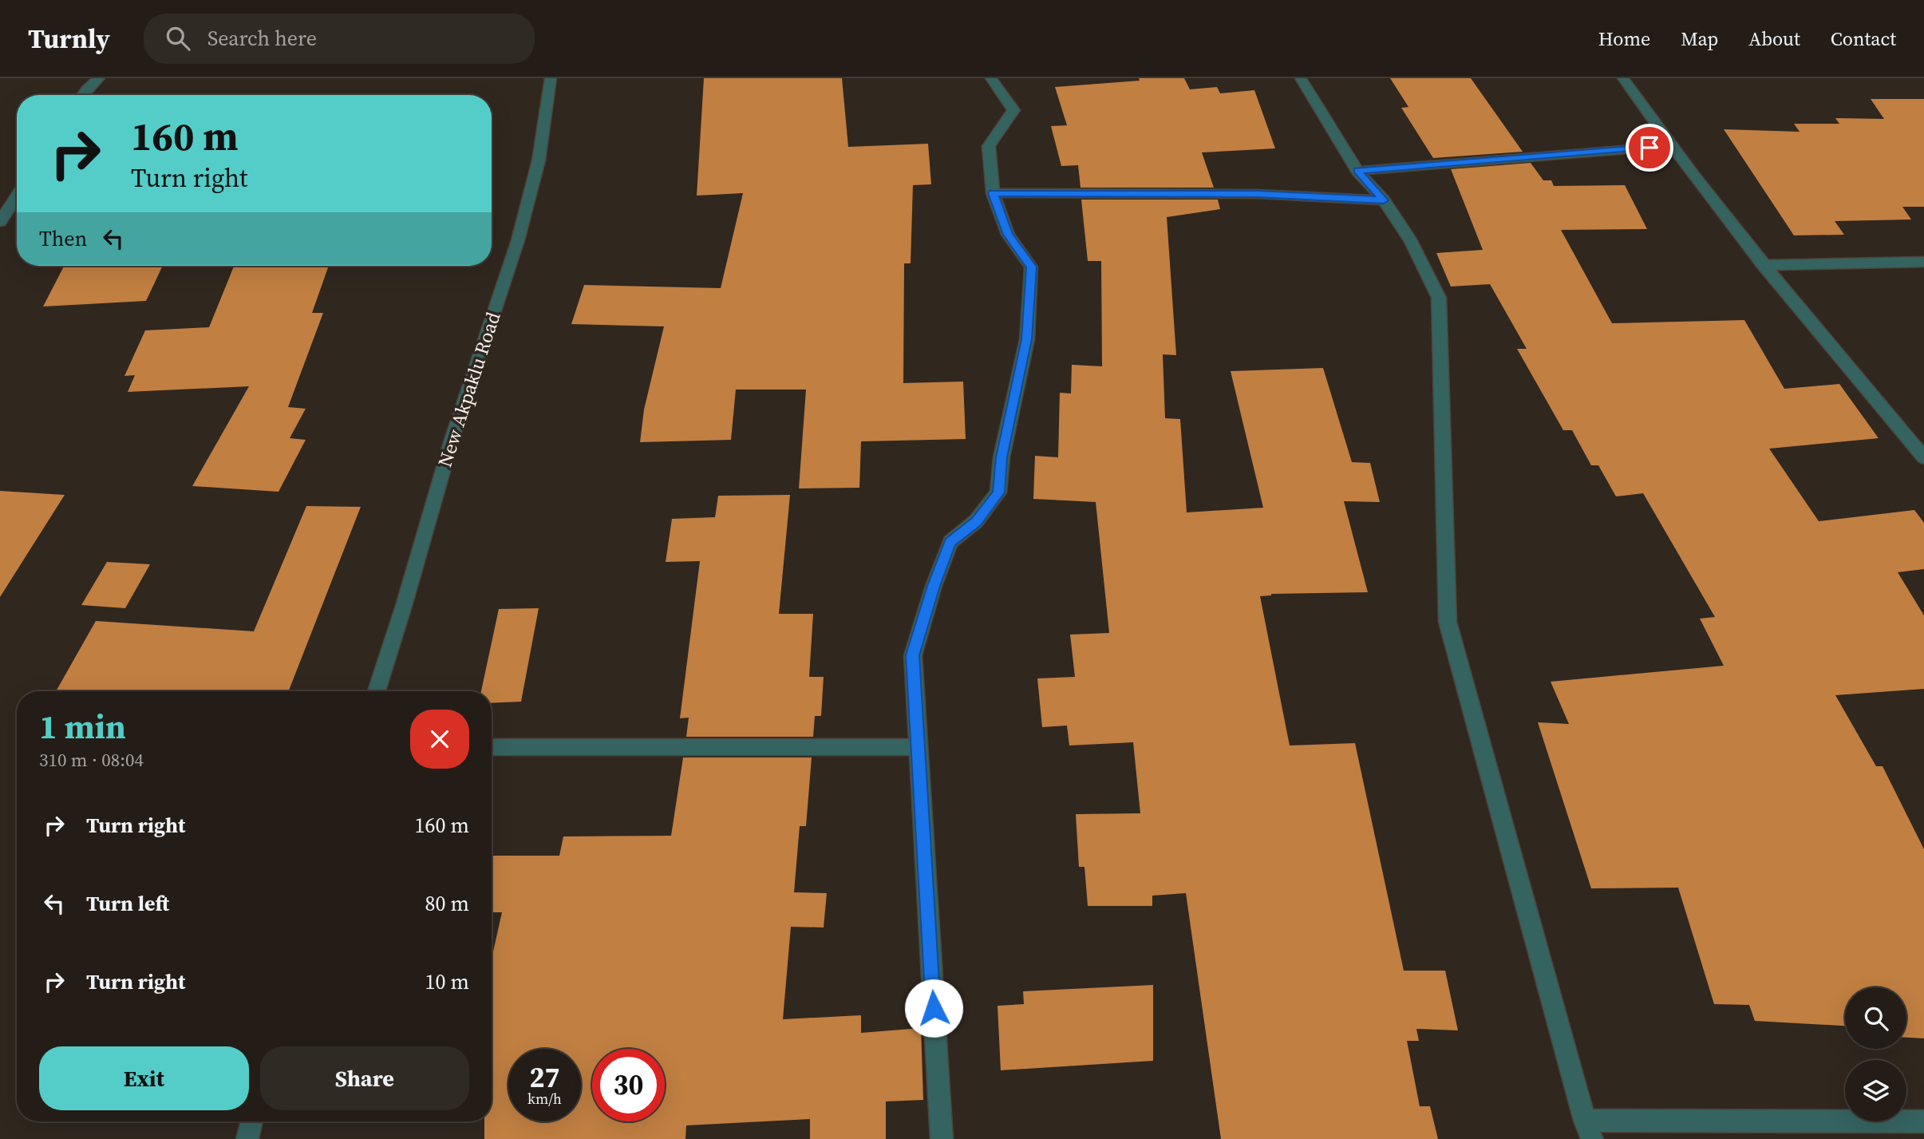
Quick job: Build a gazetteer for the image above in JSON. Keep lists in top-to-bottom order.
{
  "streets": {
    "street": ["New Akpaklu Road"]
  },
  "page": {
    "header": "Turnly",
    "search": "Search here",
    "nav": [
      "Home",
      "Map",
      "About",
      "Contact"
    ],
    "turn": ["160 m", "Turn right"],
    "then": "Then",
    "heading": ["1 min", "310 m · 08:04"],
    "list": [
      {
        "name": "Turn right",
        "value": "160 m"
      },
      {
        "name": "Turn left",
        "value": "80 m"
      },
      {
        "name": "Turn right",
        "value": "10 m"
      }
    ],
    "buttons": ["Exit", "Share"],
    "speed": "27 km/h",
    "limit": "30"
  }
}
